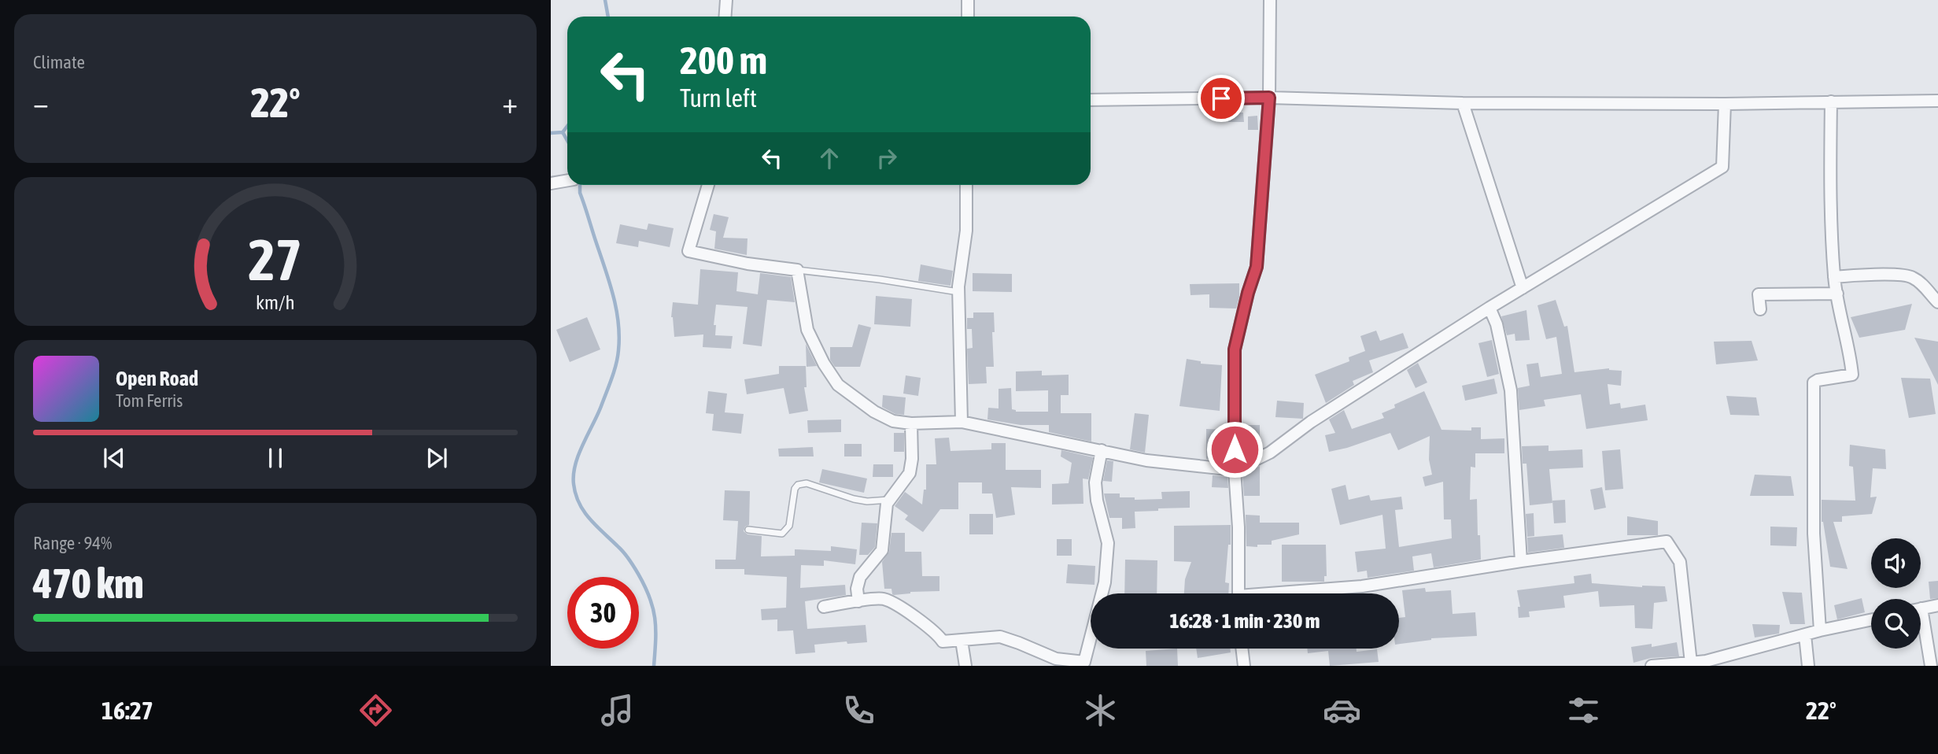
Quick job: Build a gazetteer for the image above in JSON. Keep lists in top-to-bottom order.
{
  "page": {
    "tile": [
      "Climate",
      ["Range · 94%", "470 km"]
    ],
    "turn": ["200 m", "Turn left"],
    "heat": ["−", "22°", "+"],
    "song": ["Open Road", "Tom Ferris"],
    "limit": "30",
    "trip": "16:28 · 1 min · 230 m",
    "tabs": ["16:27", "22°"],
    "gauge": ["27", "km/h"]
  }
}
